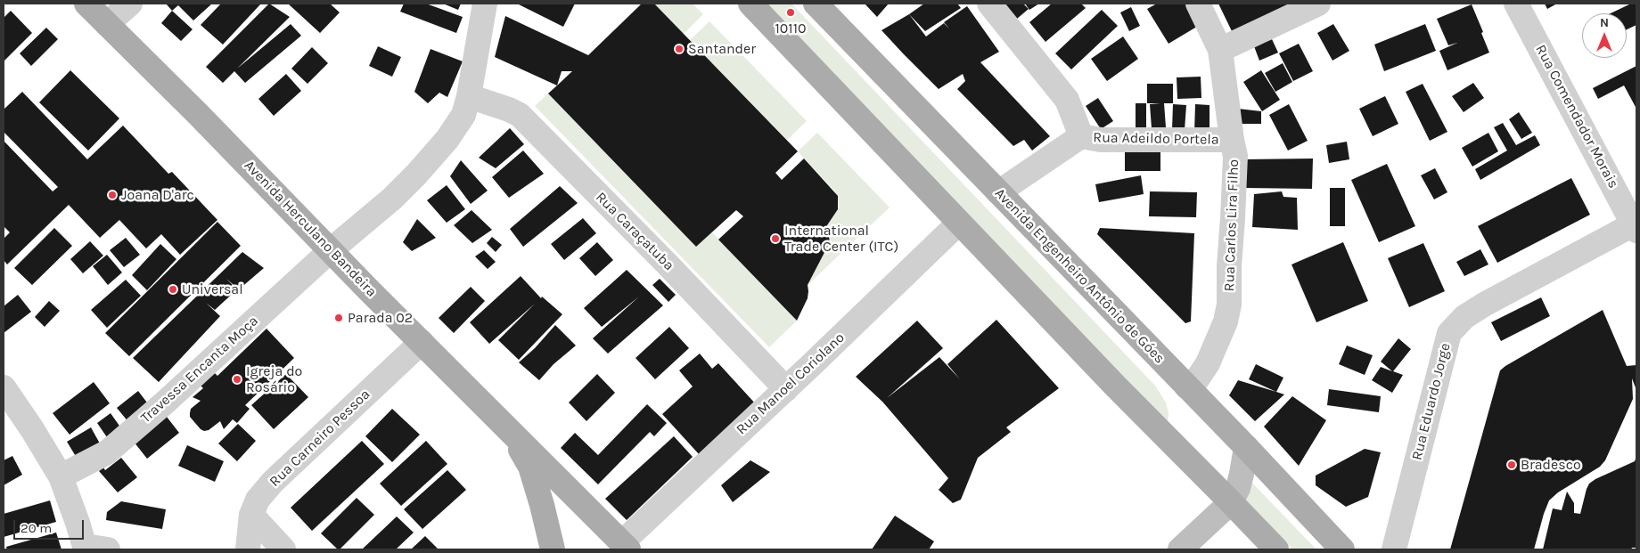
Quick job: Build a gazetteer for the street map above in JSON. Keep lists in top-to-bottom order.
{
  "streets": {
    "main road": ["Avenida Herculano Bandeira", "Avenida Engenheiro Antônio de Góes"],
    "street": [
      "Rua Comendador Morais",
      "Rua Adeildo Portela",
      "Rua Carlos Lira Filho",
      "Rua Caraçatuba",
      "Travessa Encanta Moça",
      "Rua Manoel Coriolano",
      "Rua Eduardo Jorge",
      "Rua Carneiro Pessoa"
    ]
  },
  "crossings": [
    ["Rua Comendador Morais", "Rua Eduardo Jorge"],
    ["Rua Adeildo Portela", "Rua Carlos Lira Filho"],
    ["Rua Adeildo Portela", "Avenida Engenheiro Antônio de Góes"],
    ["Rua Carlos Lira Filho", "Avenida Engenheiro Antônio de Góes"],
    ["Avenida Herculano Bandeira", "Travessa Encanta Moça"],
    ["Avenida Herculano Bandeira", "Rua Manoel Coriolano"],
    ["Avenida Herculano Bandeira", "Rua Carneiro Pessoa"],
    ["Rua Caraçatuba", "Travessa Encanta Moça"],
    ["Rua Caraçatuba", "Rua Manoel Coriolano"]
  ],
  "places": [
    "10110",
    "Santander",
    "Joana D'arc",
    "International Trade Center (ITC)",
    "Universal",
    "Parada 02",
    "Igreja do Rosário",
    "Bradesco"
  ],
  "scale_bar": "20 m",
  "north": "top"
}
